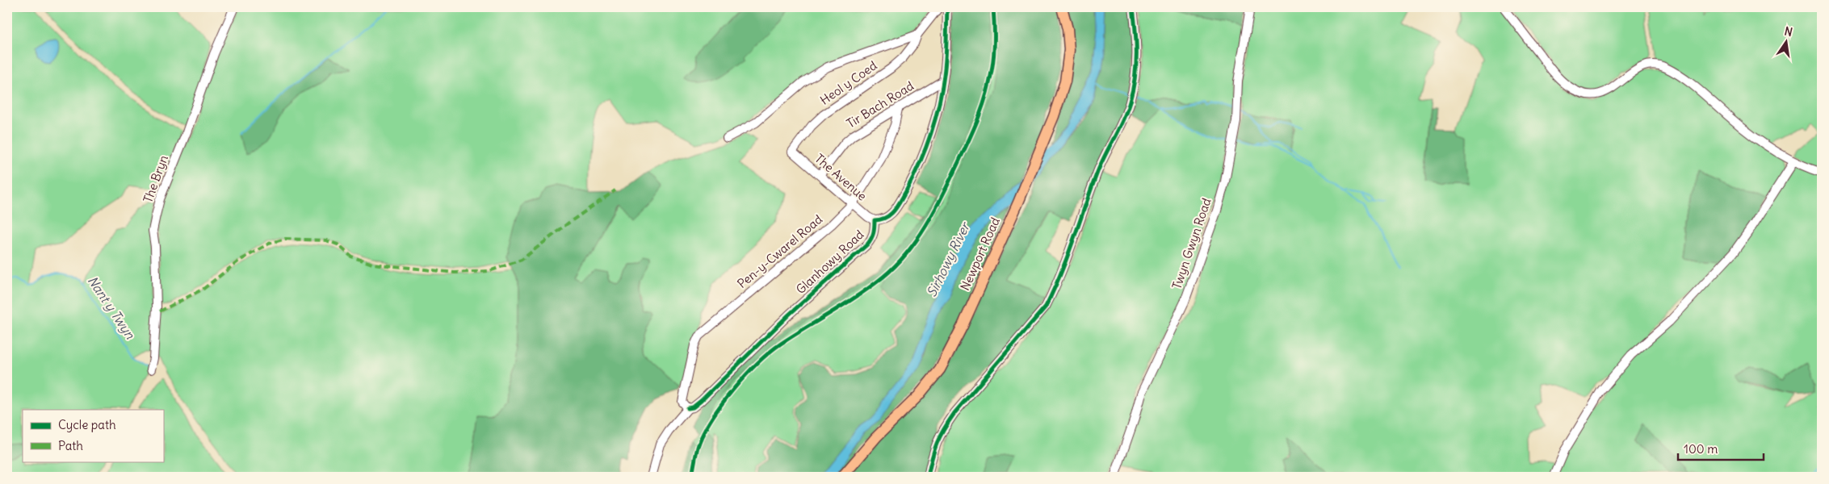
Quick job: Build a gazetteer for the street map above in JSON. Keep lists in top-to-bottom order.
{
  "streets": {
    "main road": ["Newport Road"],
    "street": [
      "Heol y Coed",
      "Tir Bach Road",
      "The Avenue",
      "The Bryn",
      "Twyn Gwyn Road",
      "Pen-y-Cwarel Road",
      "Glanhowy Road"
    ]
  },
  "crossings": [
    ["Heol y Coed", "The Avenue"],
    ["Tir Bach Road", "The Avenue"],
    ["Tir Bach Road", "Pen-y-Cwarel Road"],
    ["Tir Bach Road", "Glanhowy Road"],
    ["The Avenue", "Pen-y-Cwarel Road"],
    ["The Avenue", "Glanhowy Road"],
    ["Pen-y-Cwarel Road", "Glanhowy Road"]
  ],
  "water": ["Sirhowy River", "Nant y Twyn"],
  "legend": ["Cycle path", "Path"],
  "scale_bar": "100 m",
  "north": "top"
}
